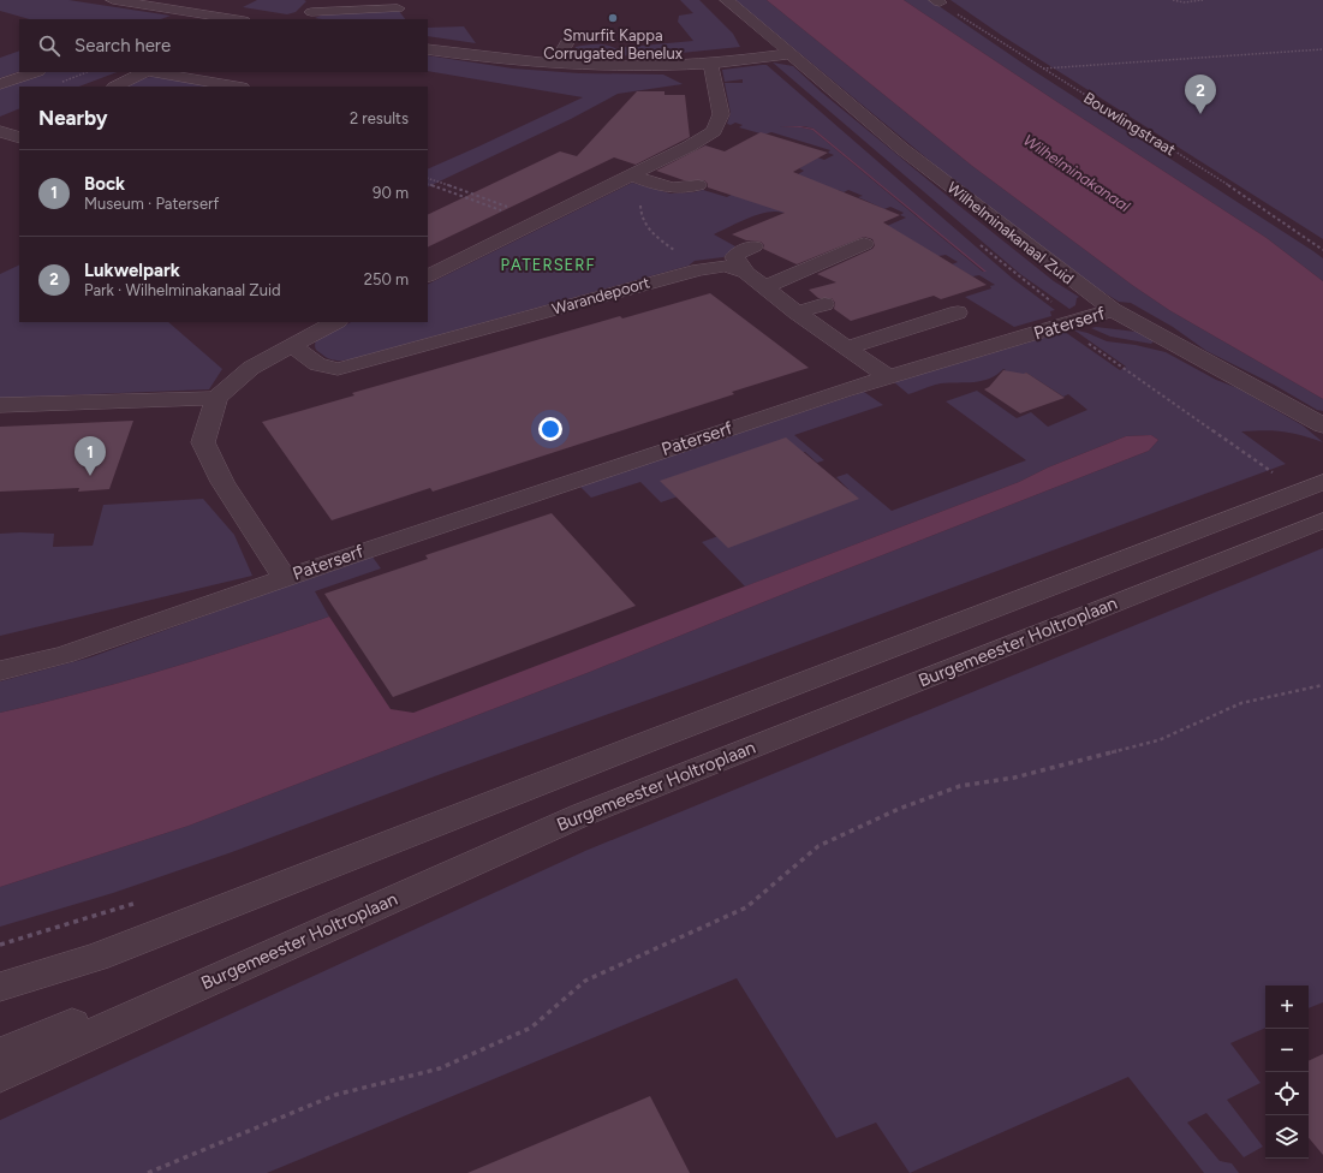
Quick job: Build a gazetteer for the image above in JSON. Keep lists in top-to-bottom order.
{
  "streets": {
    "street": [
      "Wilhelminakanaal Zuid",
      "Warandepoort",
      "Paterserf",
      "Burgemeester Holtroplaan"
    ],
    "path": ["Bouwlingstraat"]
  },
  "crossings": [
    ["Wilhelminakanaal Zuid", "Paterserf"],
    ["Warandepoort", "Paterserf"]
  ],
  "districts": ["PATERSERF"],
  "water": ["Wilhelminakanaal"],
  "places": ["Smurfit Kappa Corrugated Benelux"],
  "page": {
    "search": "Search here",
    "pins": ["2", "1"],
    "heading": ["Nearby", "2 results"],
    "list": [
      {
        "mark": "1",
        "name": "Bock",
        "note": "Museum · Paterserf",
        "value": "90 m"
      },
      {
        "mark": "2",
        "name": "Lukwelpark",
        "note": "Park · Wilhelminakanaal Zuid",
        "value": "250 m"
      }
    ],
    "map_buttons": ["+", "−"]
  }
}
